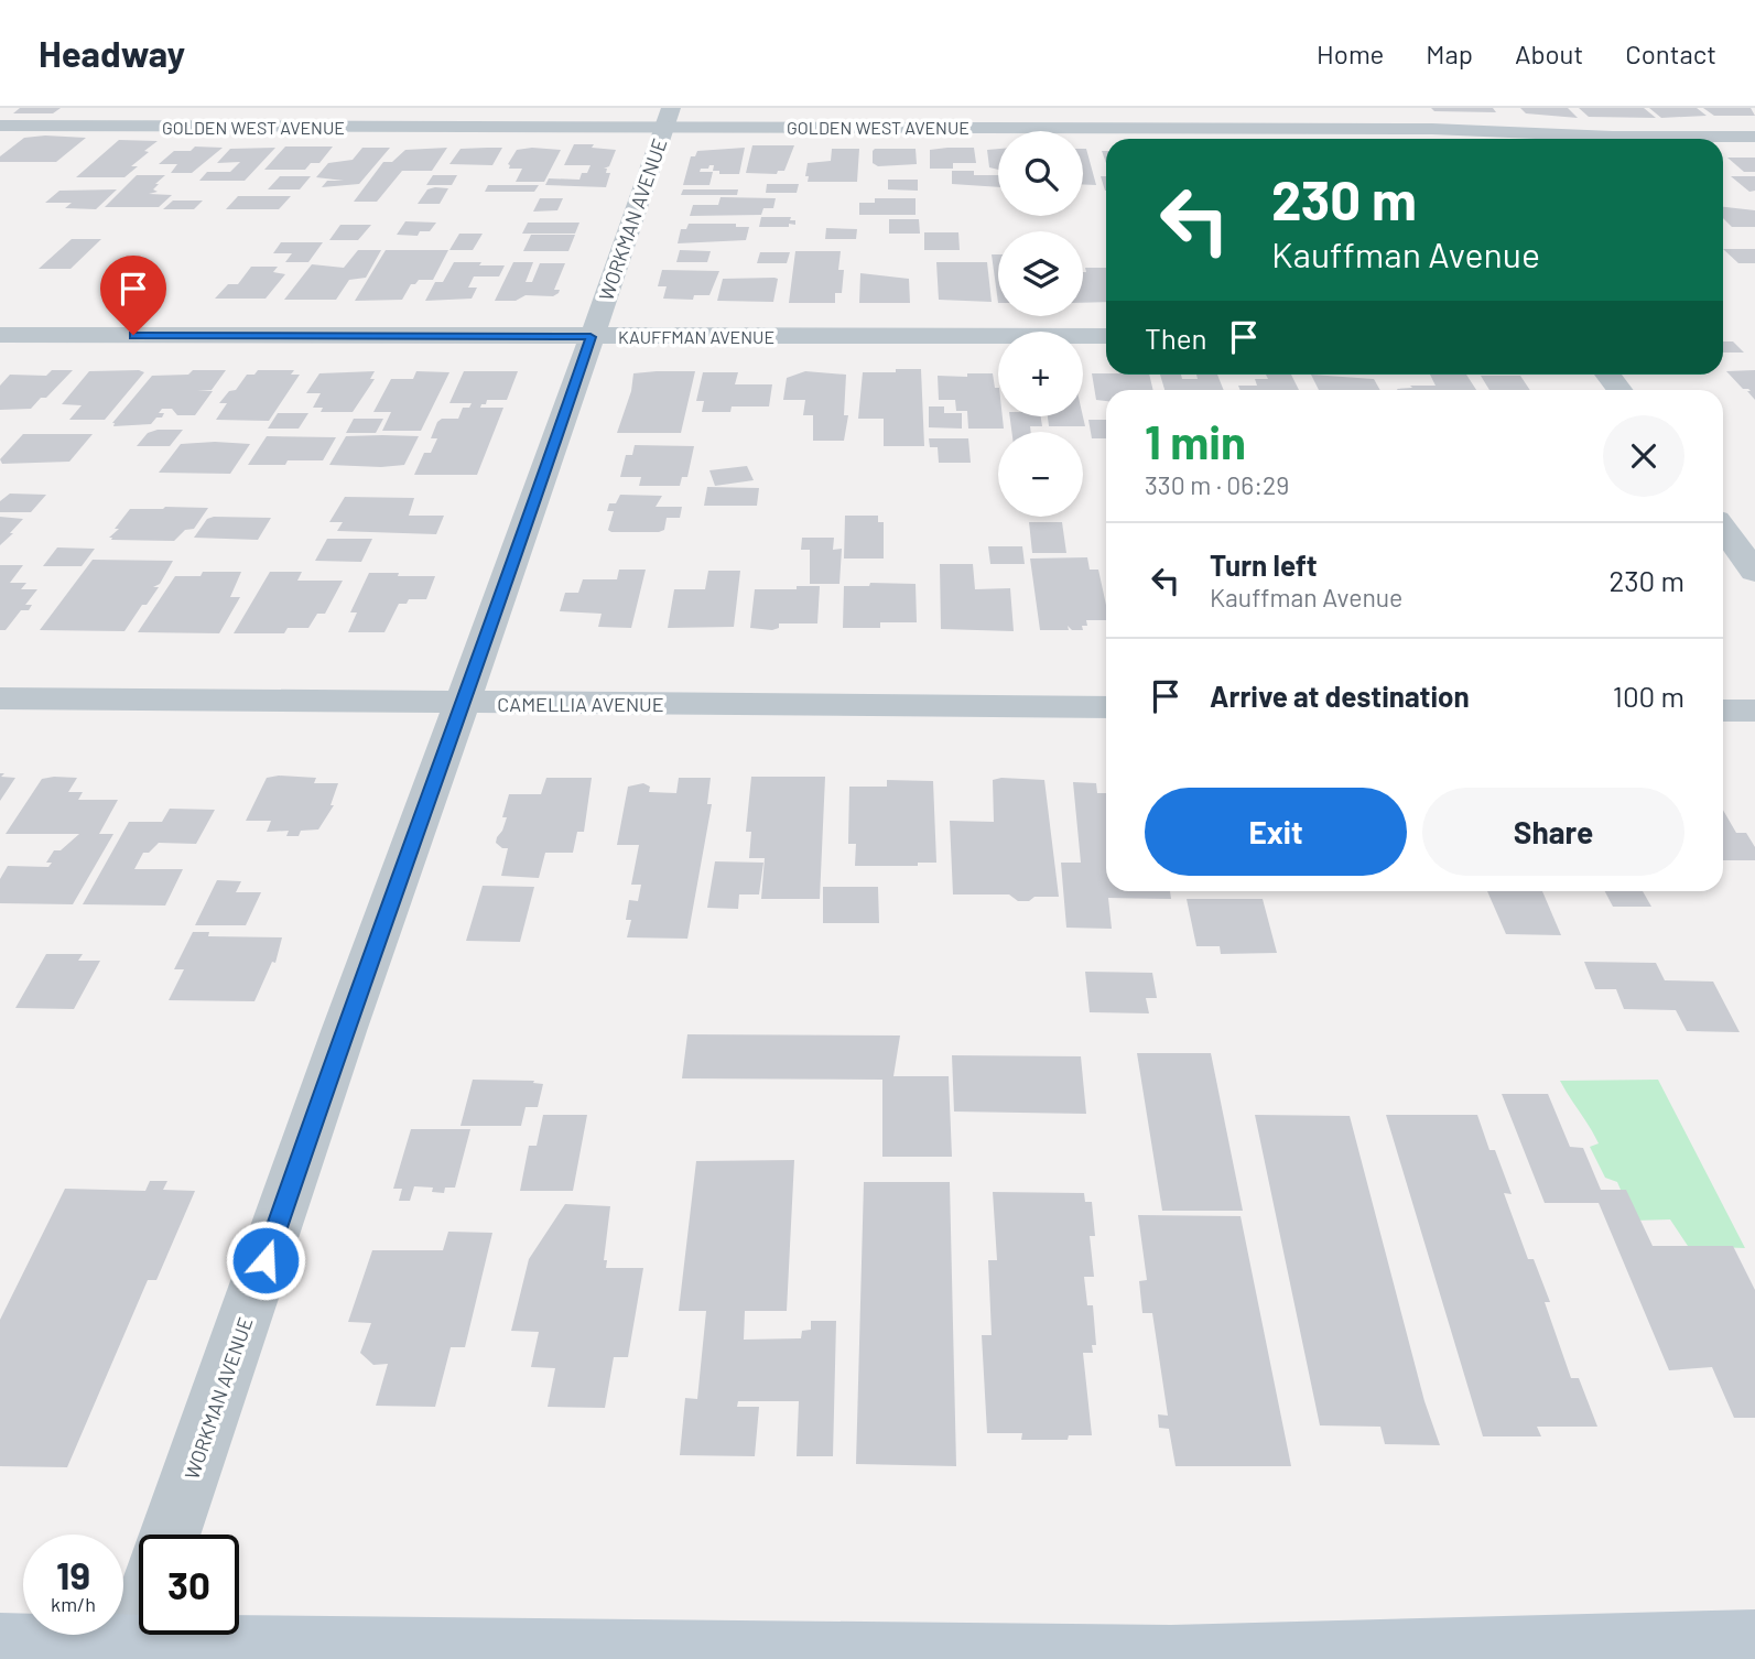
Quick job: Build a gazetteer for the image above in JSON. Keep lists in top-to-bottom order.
{
  "streets": {
    "street": [
      "GOLDEN WEST AVENUE",
      "WORKMAN AVENUE",
      "KAUFFMAN AVENUE",
      "CAMELLIA AVENUE"
    ]
  },
  "crossings": [
    ["GOLDEN WEST AVENUE", "WORKMAN AVENUE"],
    ["WORKMAN AVENUE", "KAUFFMAN AVENUE"],
    ["WORKMAN AVENUE", "CAMELLIA AVENUE"]
  ],
  "page": {
    "header": "Headway",
    "nav": [
      "Home",
      "Map",
      "About",
      "Contact"
    ],
    "map_buttons": ["+", "−"],
    "turn": ["230 m", "Kauffman Avenue"],
    "then": "Then",
    "heading": ["1 min", "330 m · 06:29"],
    "list": [
      {
        "name": "Turn left",
        "note": "Kauffman Avenue",
        "value": "230 m"
      },
      {
        "name": "Arrive at destination",
        "value": "100 m"
      }
    ],
    "buttons": ["Exit", "Share"],
    "speed": "19 km/h",
    "limit": "30"
  }
}
